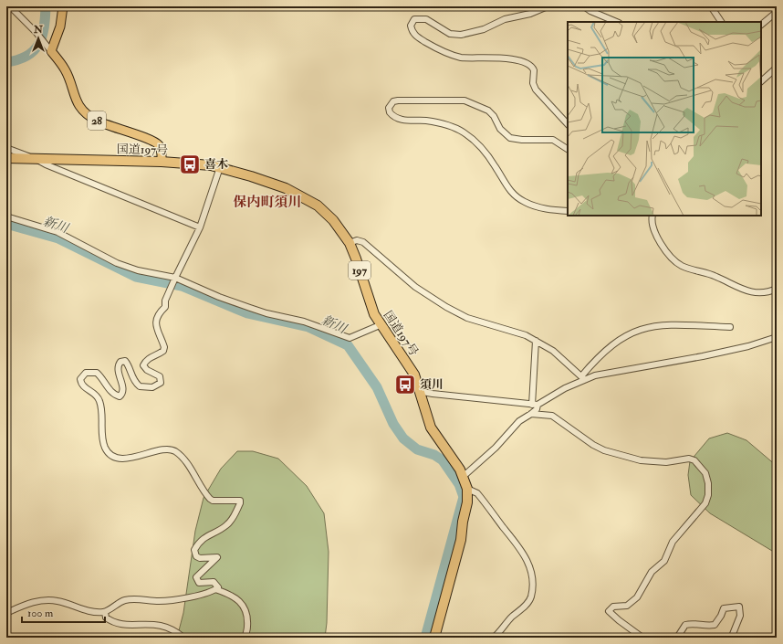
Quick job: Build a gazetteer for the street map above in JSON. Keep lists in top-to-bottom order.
{
  "streets": {
    "highway": ["国道197号", "197"],
    "main road": ["28"]
  },
  "crossings": [
    ["28", "国道197号"]
  ],
  "districts": ["保内町須川"],
  "water": ["新川"],
  "places": {
    "bus stop": ["喜木", "須川"]
  },
  "scale_bar": "100 m",
  "north": "top"
}
